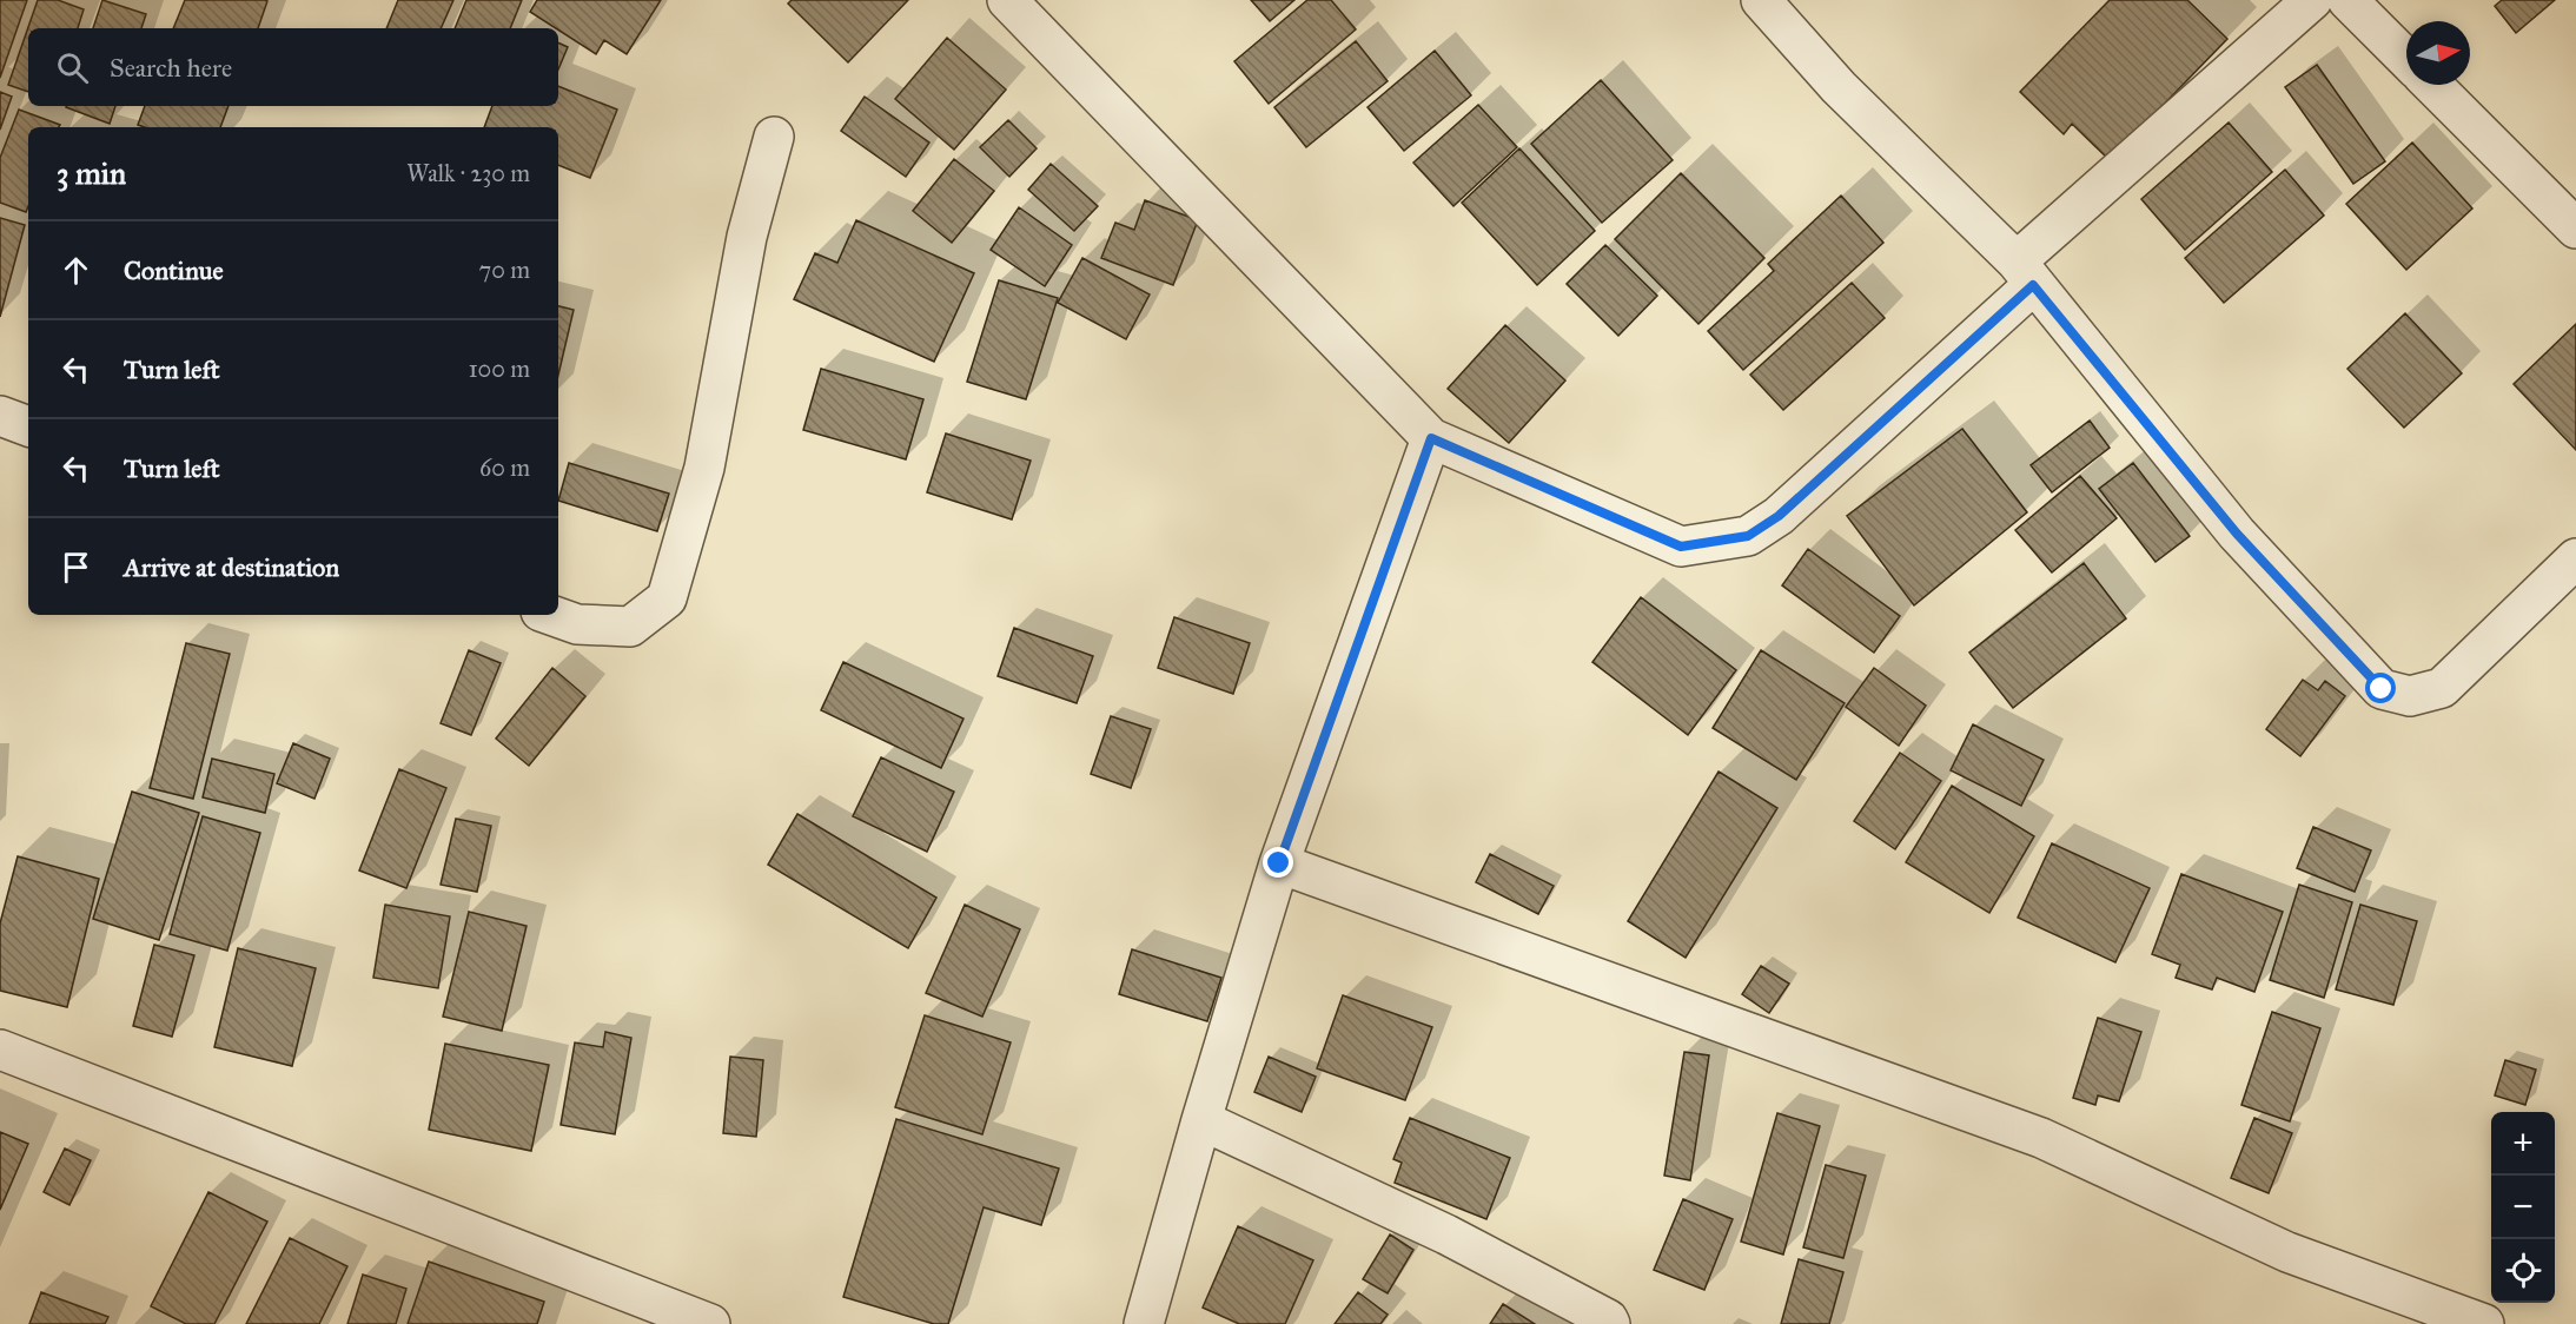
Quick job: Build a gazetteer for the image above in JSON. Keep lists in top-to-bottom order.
{
  "north": "right",
  "page": {
    "search": "Search here",
    "heading": ["3 min", "Walk · 230 m"],
    "list": [
      ["Continue", "70 m"],
      ["Turn left", "100 m"],
      ["Turn left", "60 m"],
      "Arrive at destination"
    ],
    "map_buttons": ["+", "−"]
  }
}
